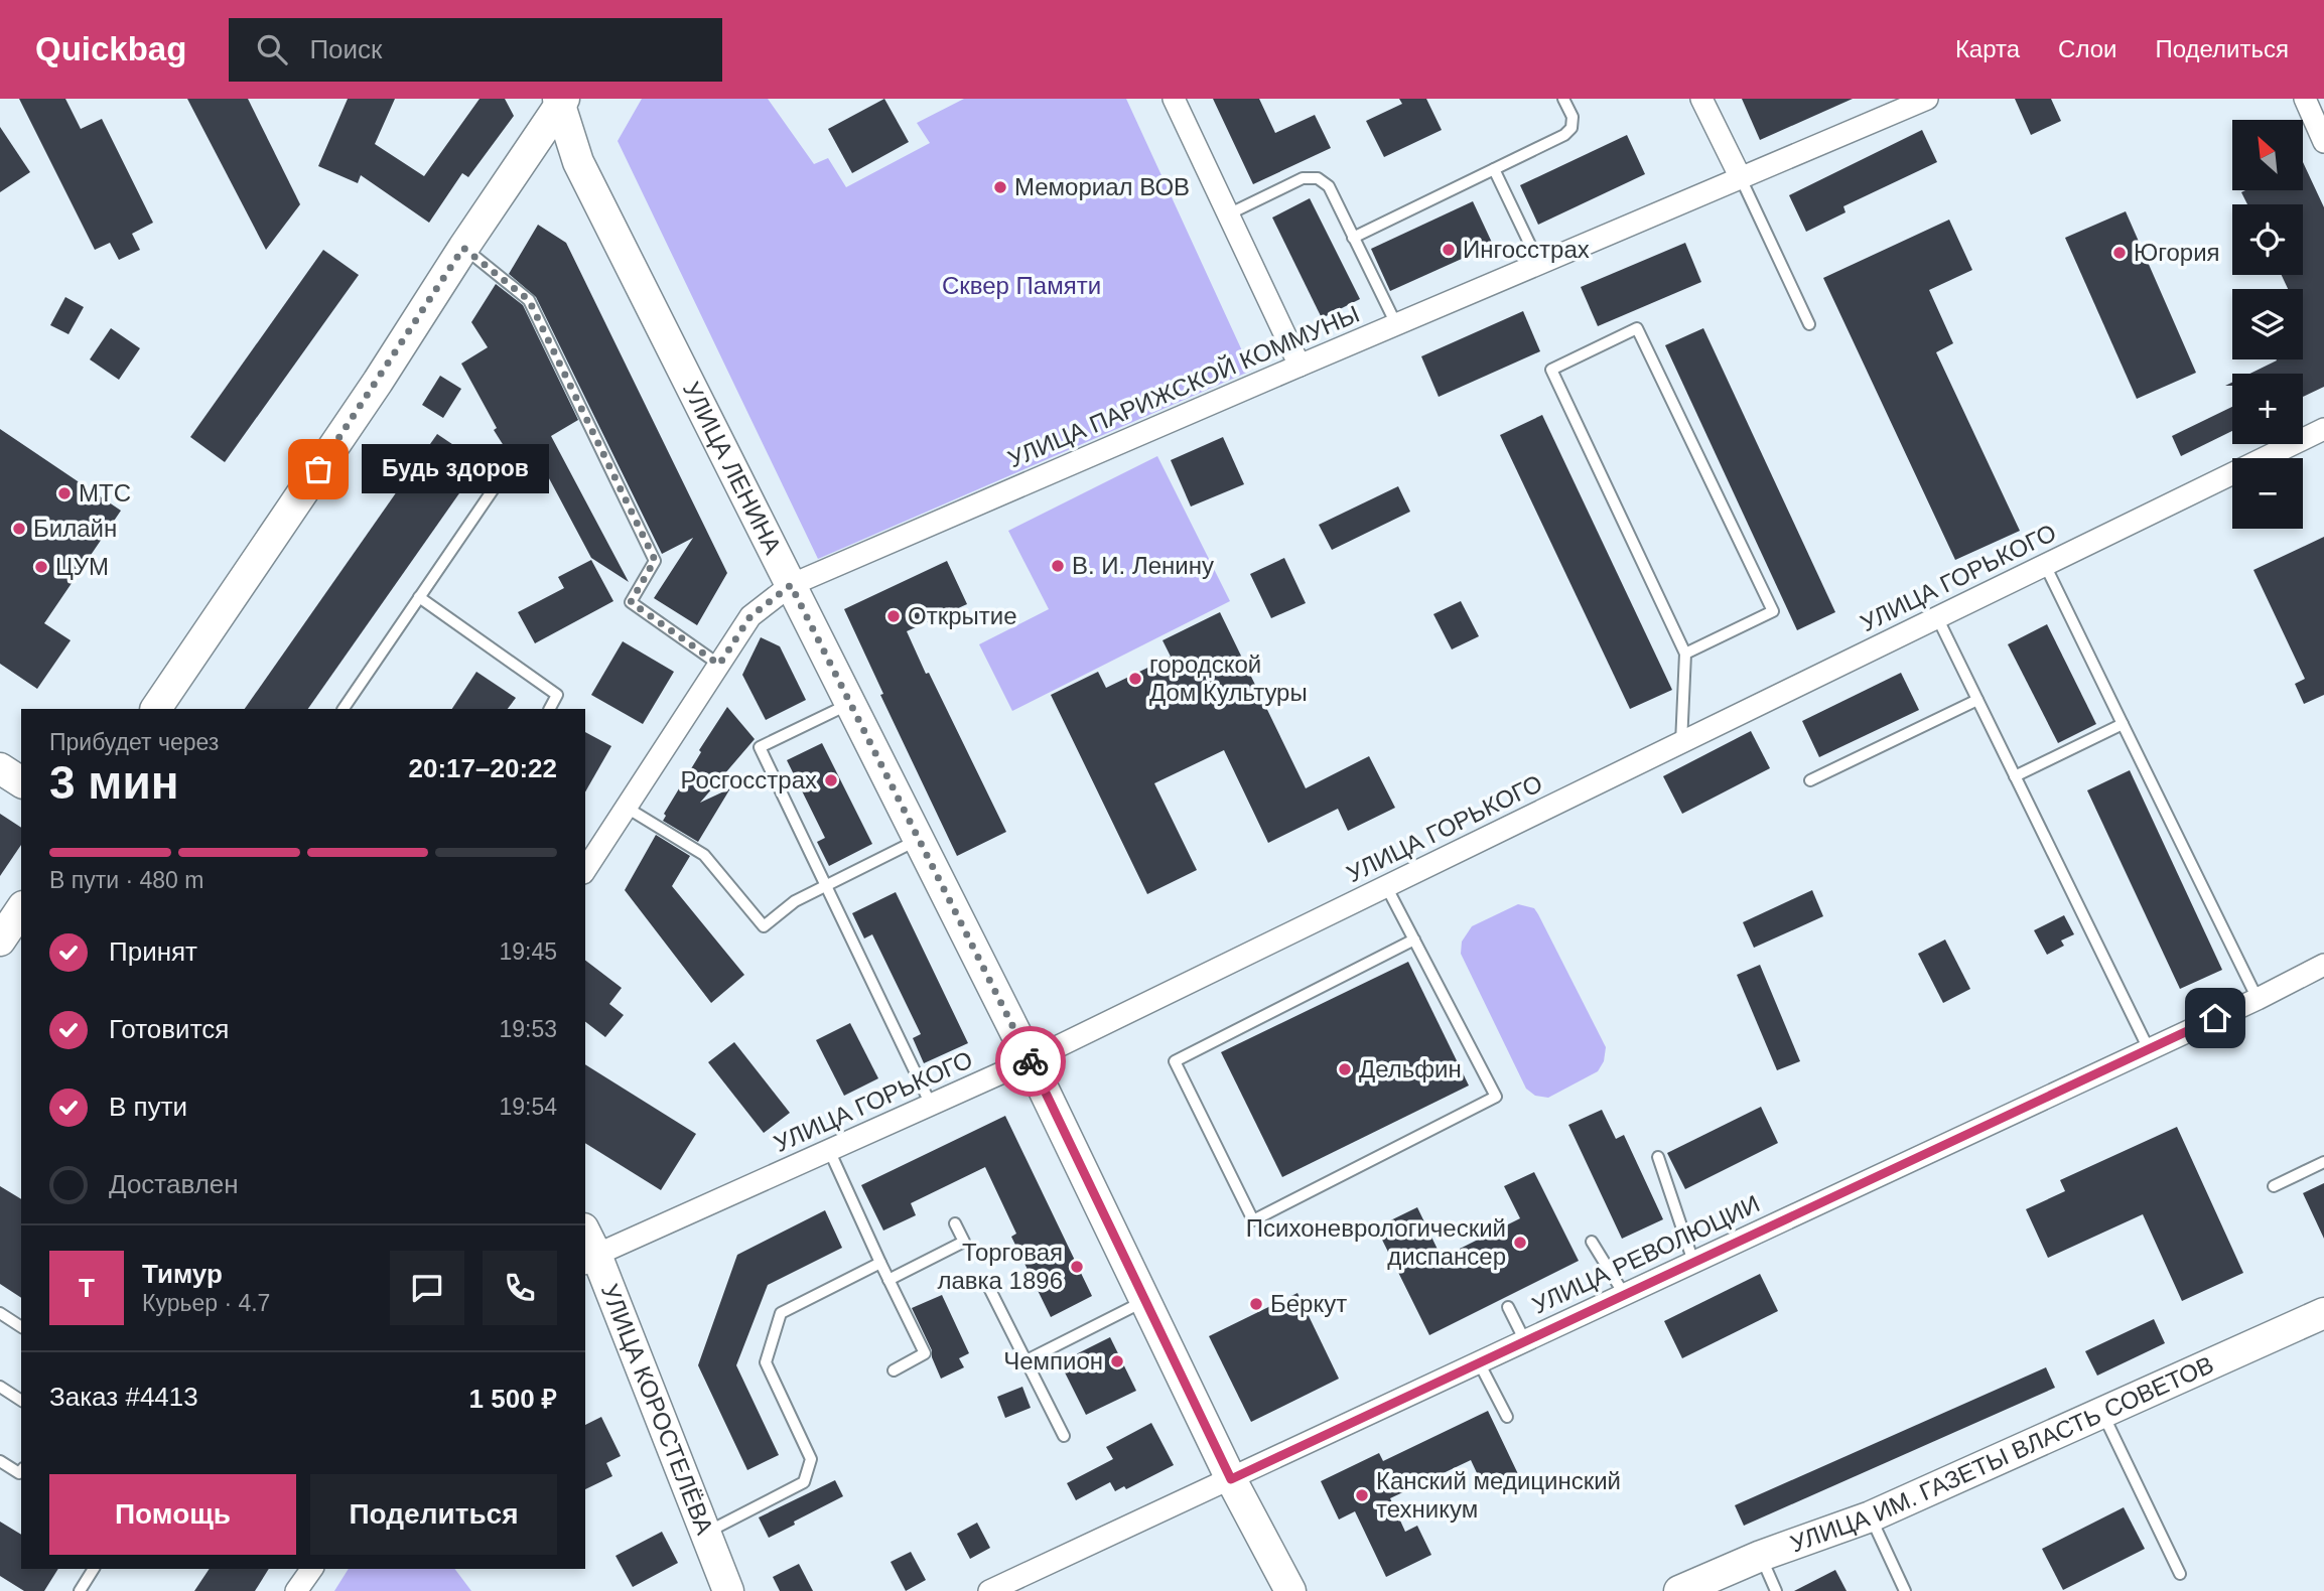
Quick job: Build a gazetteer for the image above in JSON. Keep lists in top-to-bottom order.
{
  "streets": {
    "street": [
      "УЛИЦА ПАРИЖСКОЙ КОММУНЫ",
      "УЛИЦА ЛЕНИНА",
      "УЛИЦА ГОРЬКОГО",
      "УЛИЦА РЕВОЛЮЦИИ",
      "УЛИЦА КОРОСТЕЛЁВА",
      "УЛИЦА ИМ. ГАЗЕТЫ ВЛАСТЬ СОВЕТОВ"
    ]
  },
  "crossings": [
    ["УЛИЦА ПАРИЖСКОЙ КОММУНЫ", "УЛИЦА ЛЕНИНА"],
    ["УЛИЦА ЛЕНИНА", "УЛИЦА ГОРЬКОГО"],
    ["УЛИЦА ЛЕНИНА", "УЛИЦА РЕВОЛЮЦИИ"],
    ["УЛИЦА ГОРЬКОГО", "УЛИЦА КОРОСТЕЛЁВА"]
  ],
  "parks": ["Сквер Памяти"],
  "places": [
    "Мемориал ВОВ",
    "Ингосстрах",
    "Югория",
    "Будь здоров",
    "МТС",
    "Билайн",
    "В. И. Ленину",
    "ЦУМ",
    "Открытие",
    "городской Дом Культуры",
    "Росгосстрах",
    "Дельфин",
    "Психоневрологический диспансер",
    "Торговая лавка 1896",
    "Беркут",
    "Чемпион",
    "Канский медицинский техникум"
  ],
  "north": "top left",
  "page": {
    "header": "Quickbag",
    "search": "Поиск",
    "nav": ["Карта", "Слои", "Поделиться"],
    "map_buttons": ["+", "−"],
    "bubble": "Будь здоров",
    "heading": ["3 мин", "Прибудет через", "20:17–20:22"],
    "panel": [
      "Тимур",
      "Курьер · 4.7",
      "Заказ #4413",
      "1 500 ₽"
    ],
    "bar": "В пути · 480 m",
    "list": [
      ["Принят", "19:45"],
      ["Готовится", "19:53"],
      ["В пути", "19:54"],
      "Доставлен"
    ],
    "round": "Т",
    "buttons": ["Помощь", "Поделиться"]
  }
}
